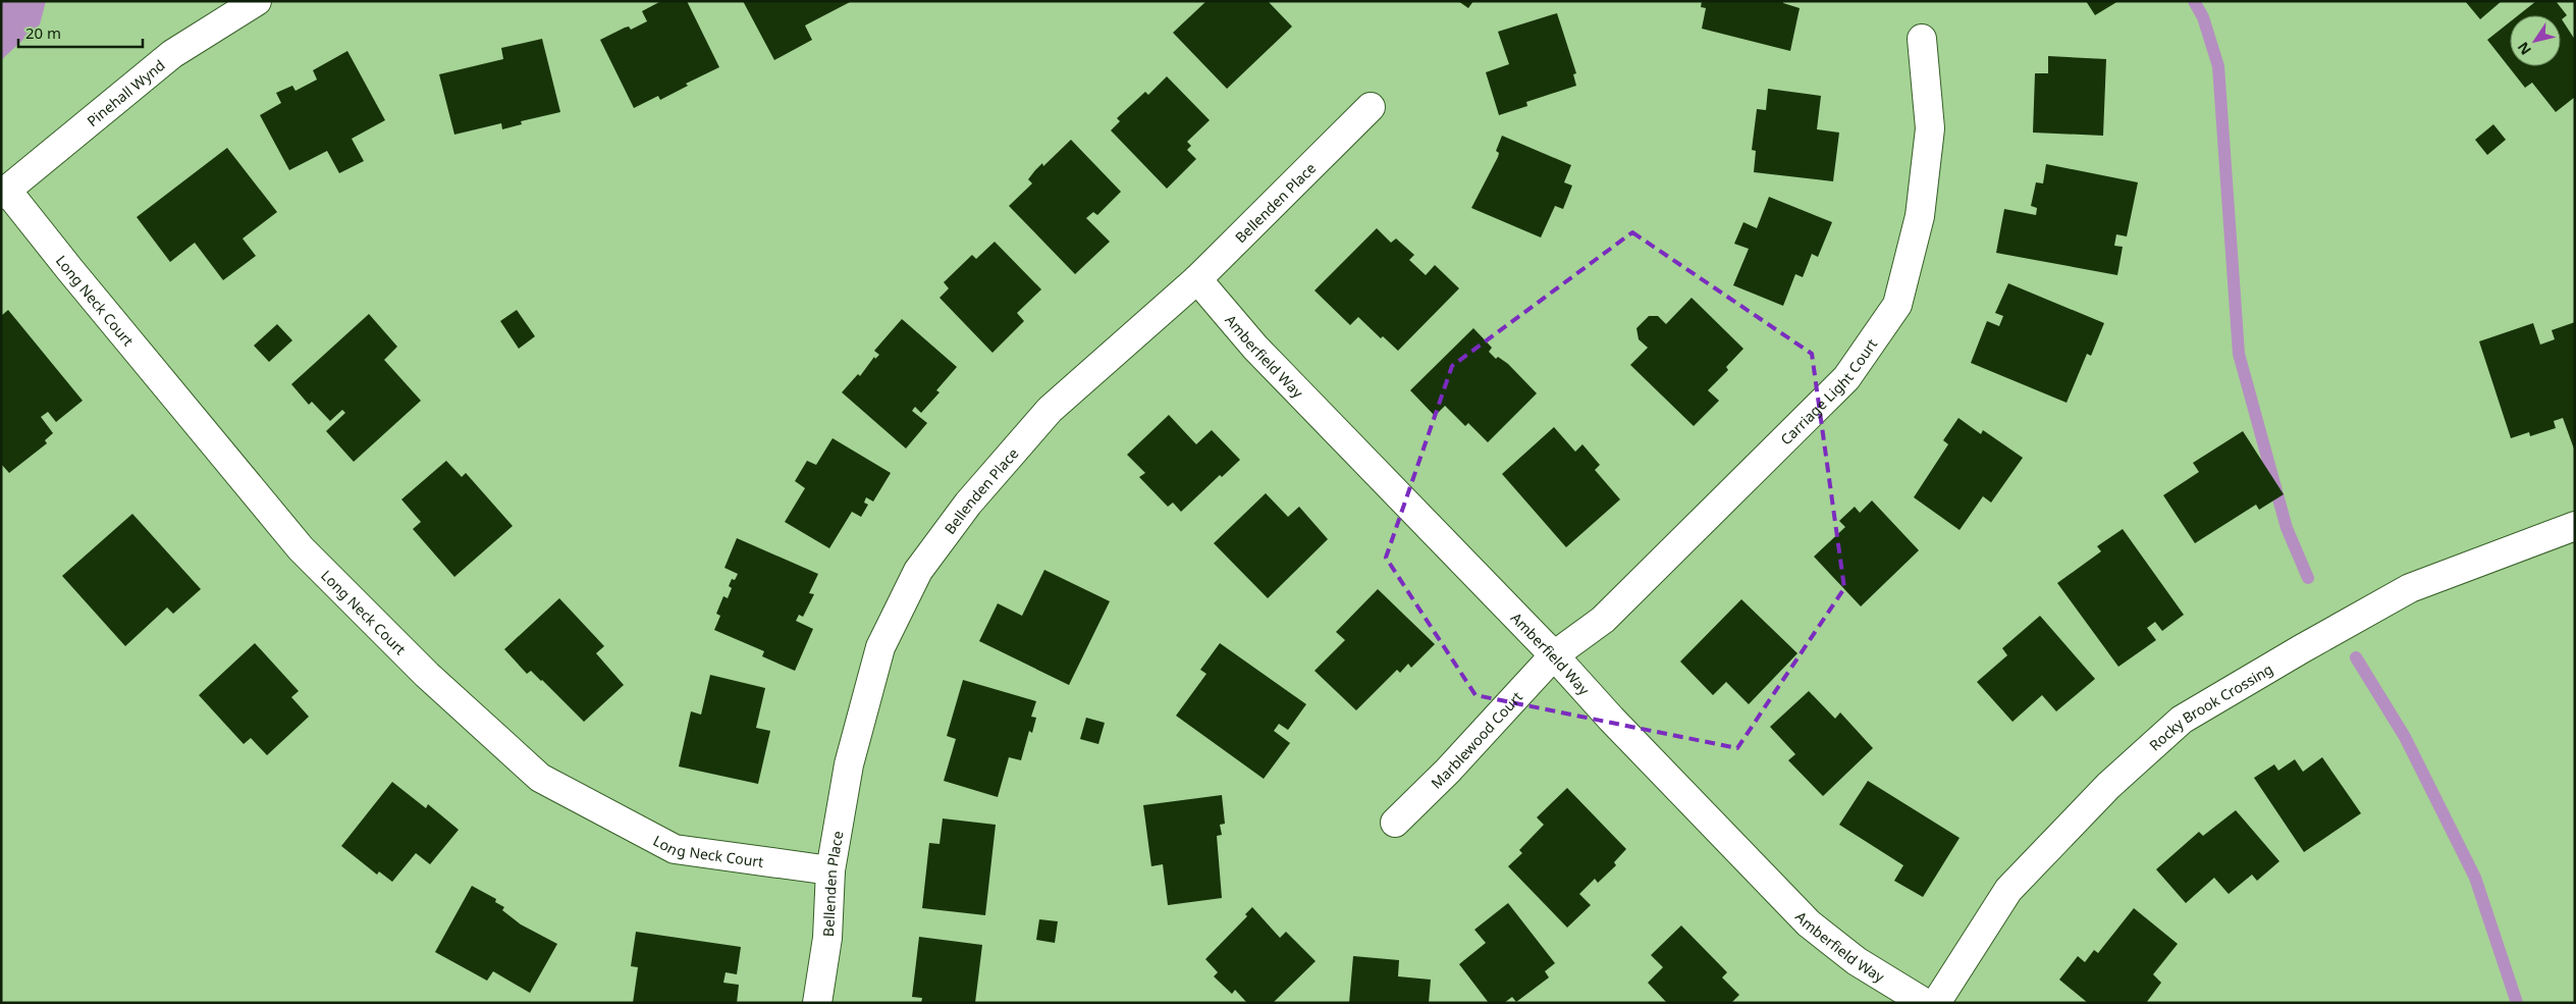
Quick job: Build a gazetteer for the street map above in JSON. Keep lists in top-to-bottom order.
{
  "streets": {
    "street": [
      "Pinehall Wynd",
      "Bellenden Place",
      "Long Neck Court",
      "Amberfield Way",
      "Carriage Light Court",
      "Rocky Brook Crossing",
      "Marblewood Court"
    ]
  },
  "crossings": [
    ["Pinehall Wynd", "Long Neck Court"],
    ["Bellenden Place", "Long Neck Court"],
    ["Bellenden Place", "Amberfield Way"],
    ["Amberfield Way", "Carriage Light Court"],
    ["Amberfield Way", "Marblewood Court"],
    ["Carriage Light Court", "Marblewood Court"]
  ],
  "scale_bar": "20 m",
  "north": "bottom left"
}
